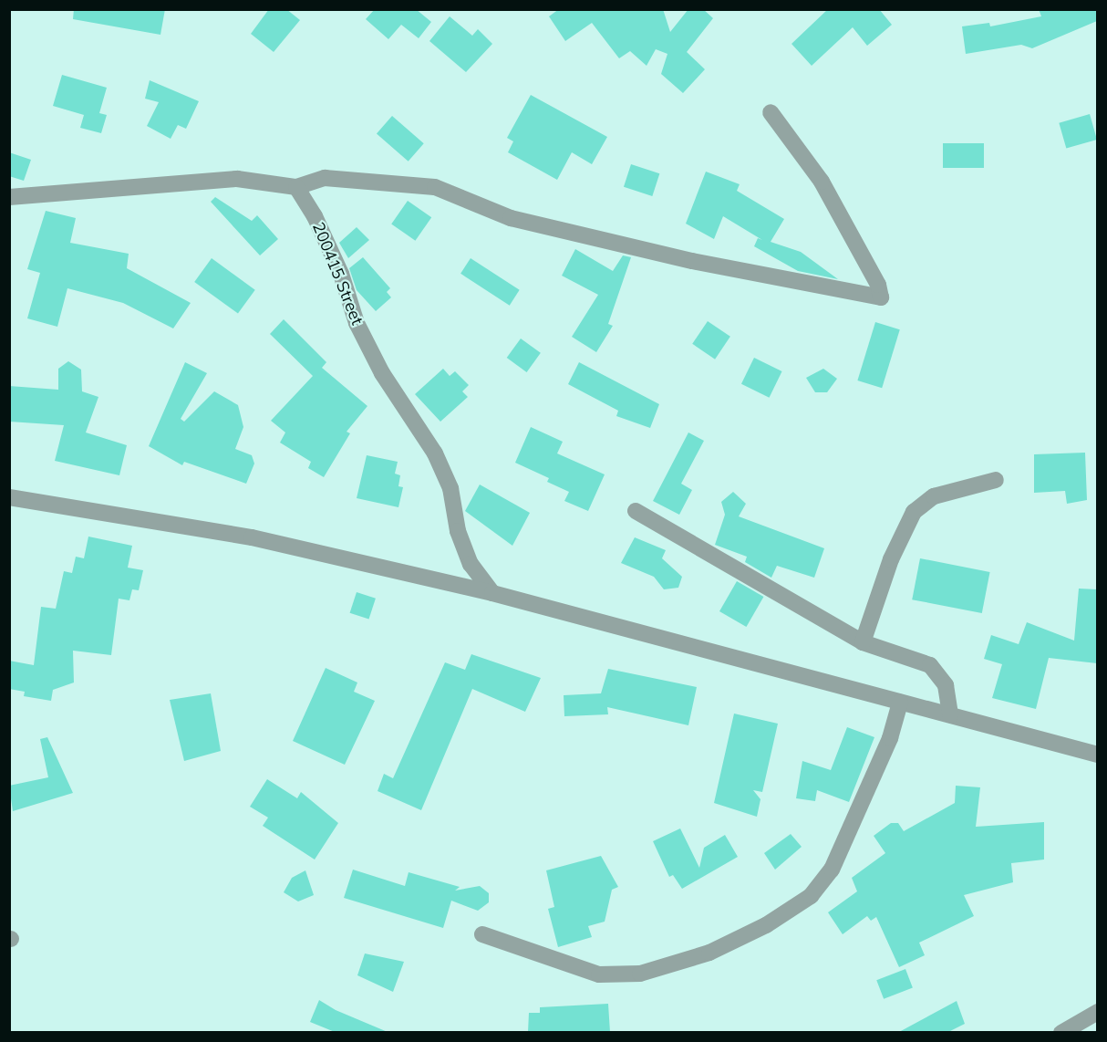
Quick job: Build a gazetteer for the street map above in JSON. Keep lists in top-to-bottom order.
{
  "streets": {
    "street": ["200415 Street"]
  }
}
